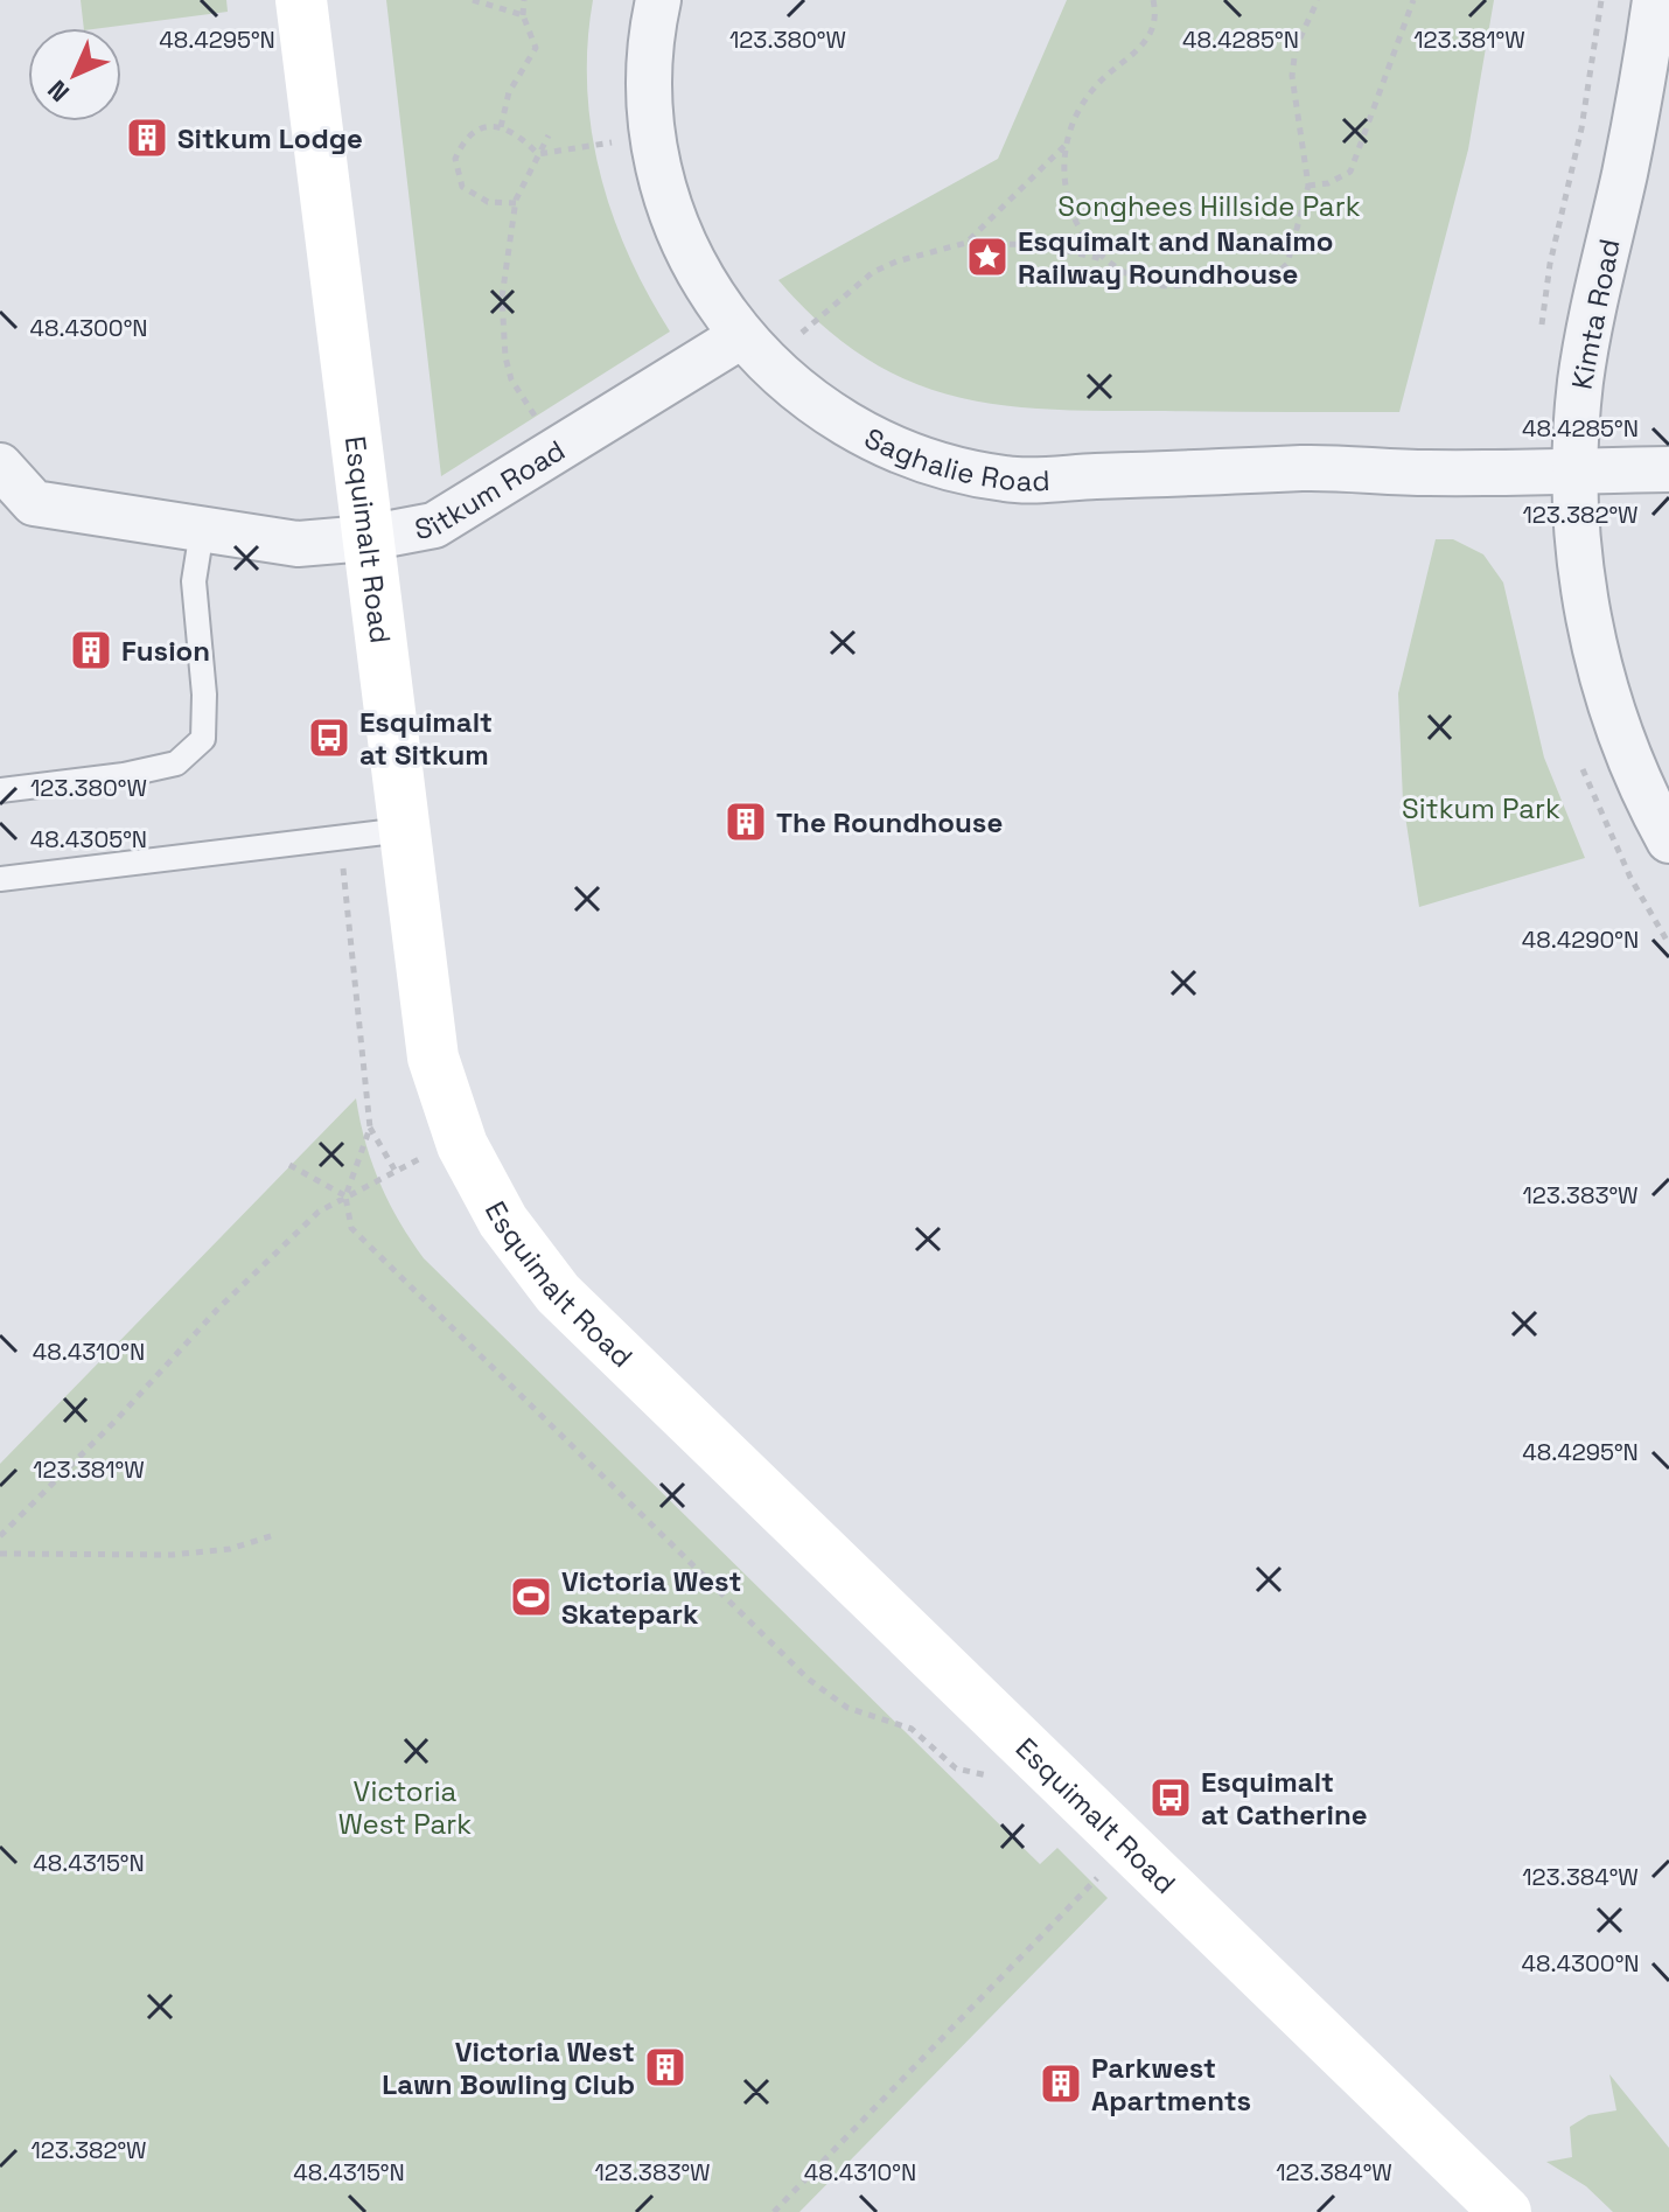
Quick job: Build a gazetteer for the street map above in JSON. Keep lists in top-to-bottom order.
{
  "streets": {
    "main road": ["Esquimalt Road"],
    "street": ["Kimta Road", "Saghalie Road", "Sitkum Road"]
  },
  "crossings": [
    ["Kimta Road", "Saghalie Road"],
    ["Saghalie Road", "Sitkum Road"],
    ["Sitkum Road", "Esquimalt Road"]
  ],
  "parks": ["Songhees Hillside Park", "Sitkum Park", "Victoria West Park"],
  "places": {
    "building": [
      "Sitkum Lodge",
      "Fusion",
      "The Roundhouse",
      "Victoria West Lawn Bowling Club",
      "Parkwest Apartments"
    ],
    "place": ["Esquimalt and Nanaimo Railway Roundhouse"],
    "bus stop": ["Esquimalt at Sitkum", "Esquimalt at Catherine"],
    "sports": ["Victoria West Skatepark"]
  },
  "north": "bottom left",
  "coordinates": [
    "48.4295°N",
    "123.380°W",
    "48.4285°N",
    "123.381°W",
    "48.4300°N",
    "123.382°W",
    "48.4305°N",
    "48.4290°N",
    "123.383°W",
    "48.4310°N",
    "48.4315°N",
    "123.384°W"
  ]
}
